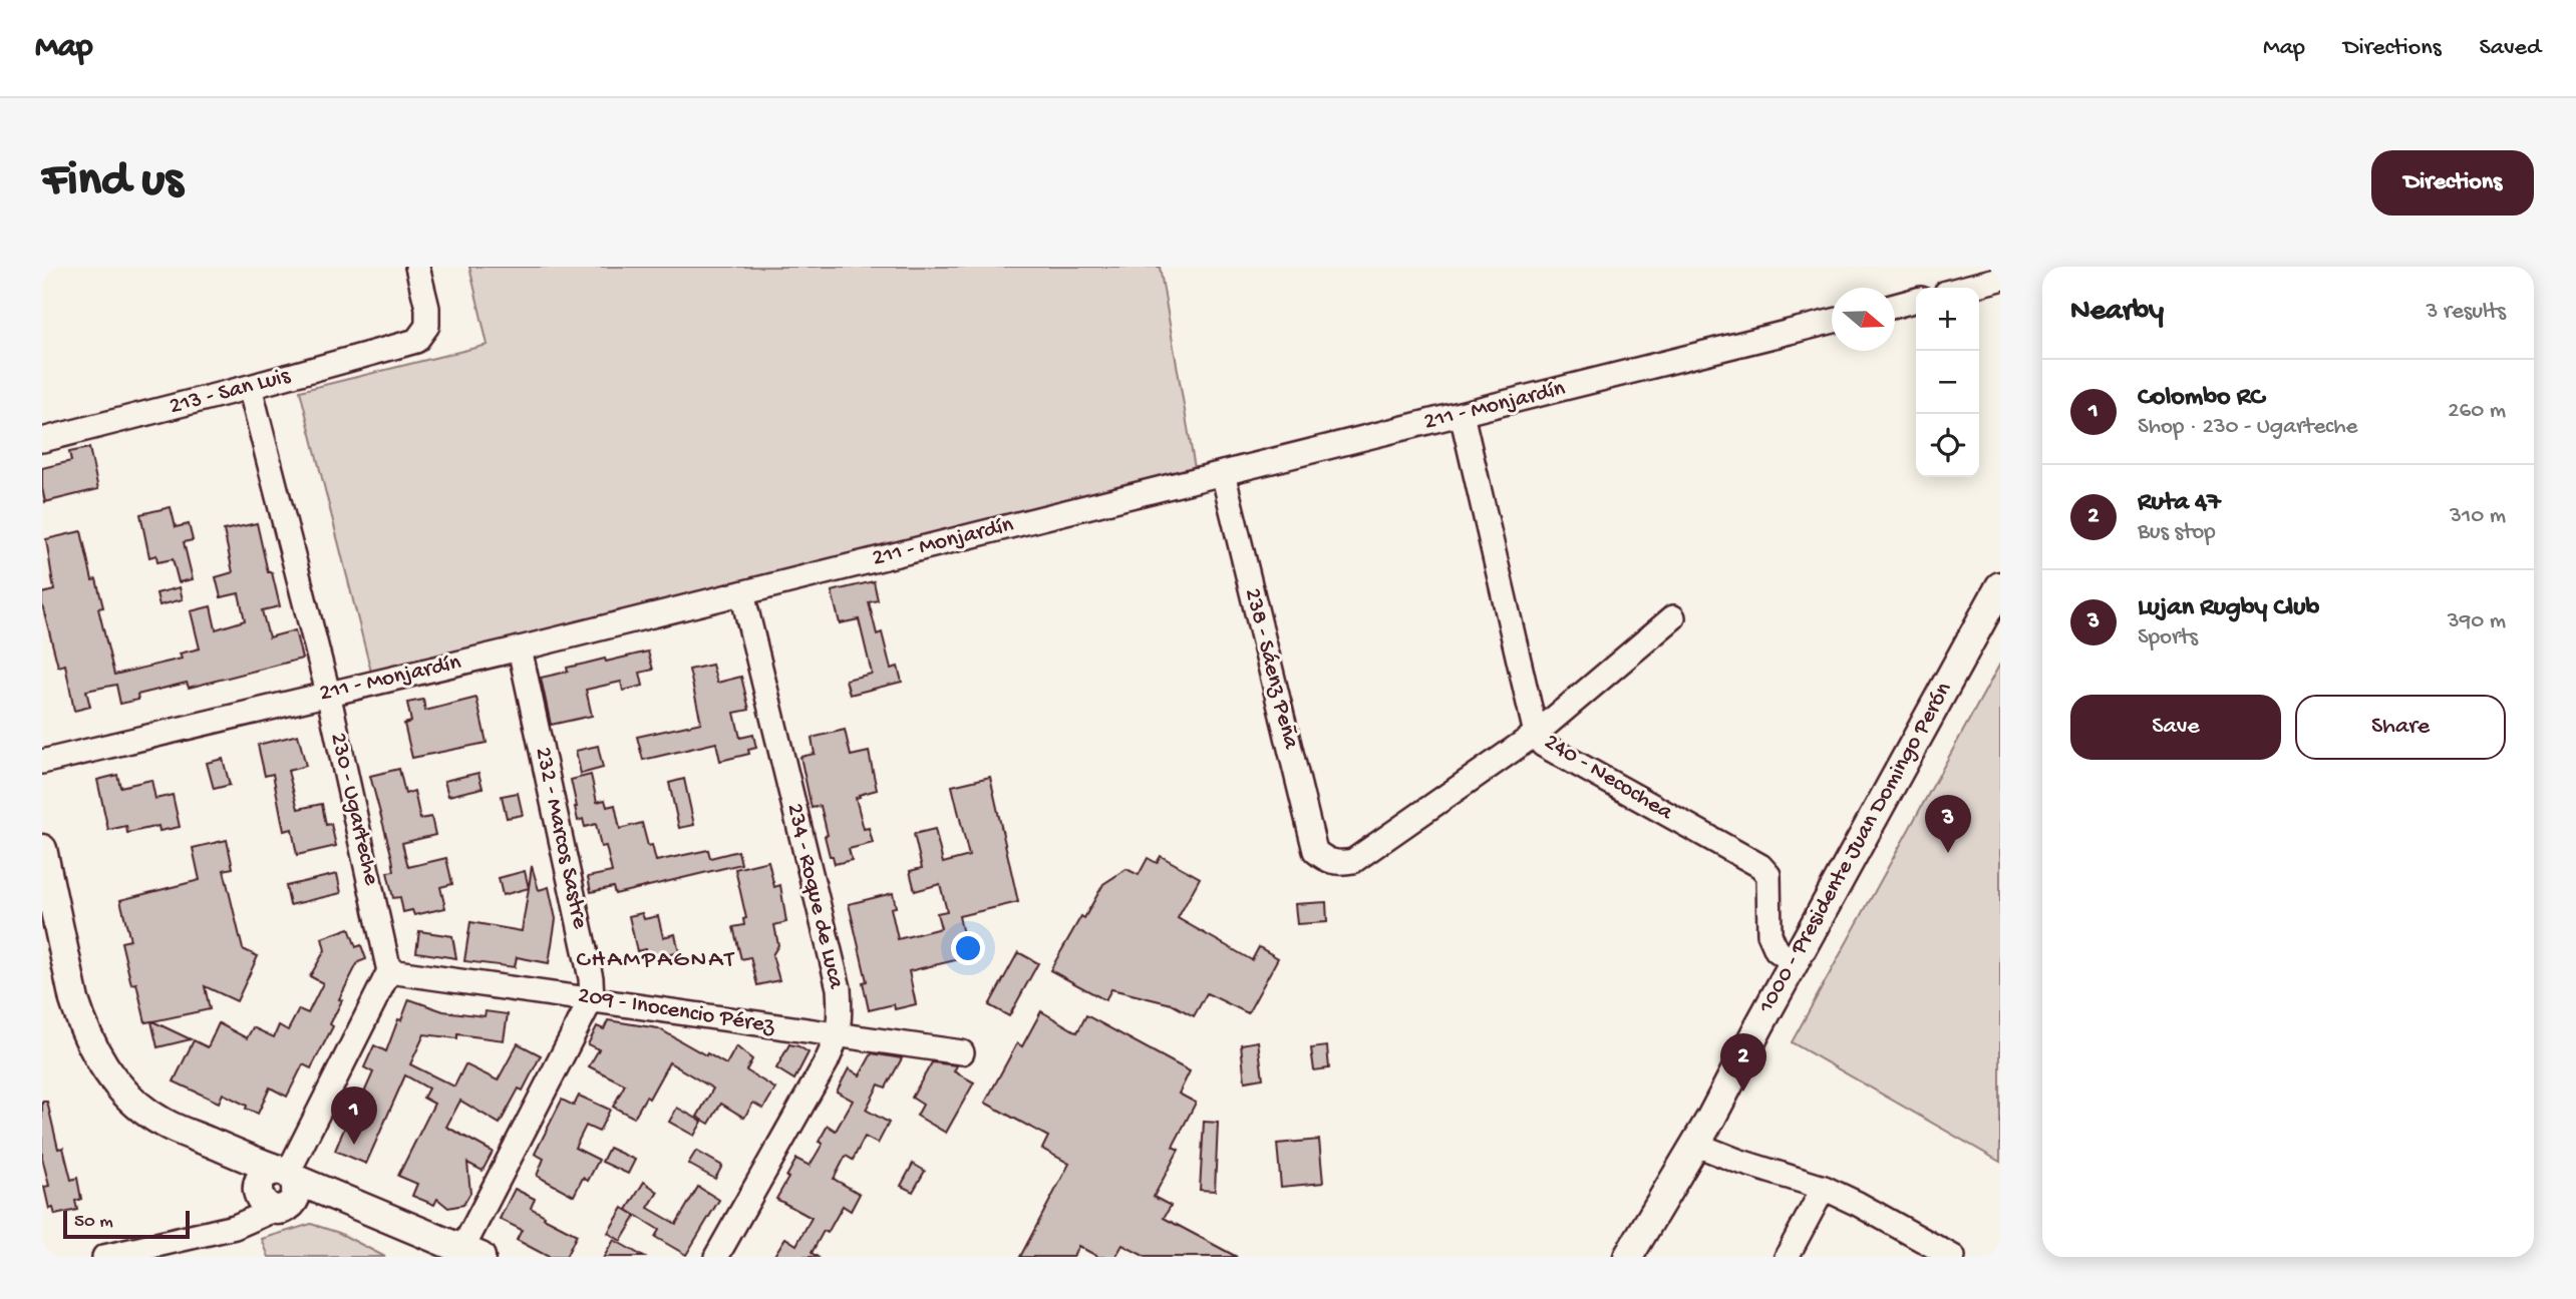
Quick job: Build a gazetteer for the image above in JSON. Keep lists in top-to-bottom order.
{
  "streets": {
    "main road": ["1000 - Presidente Juan Domingo Perón"],
    "street": [
      "213 - San Luis",
      "211 - Monjardín",
      "238 - Sáenz Peña",
      "240 - Necochea",
      "230 - Ugarteche",
      "232 - Marcos Sastre",
      "234 - Roque de Luca",
      "209 - Inocencio Pérez"
    ]
  },
  "crossings": [
    ["213 - San Luis", "230 - Ugarteche"],
    ["211 - Monjardín", "238 - Sáenz Peña"],
    ["211 - Monjardín", "240 - Necochea"],
    ["211 - Monjardín", "230 - Ugarteche"],
    ["211 - Monjardín", "232 - Marcos Sastre"],
    ["211 - Monjardín", "234 - Roque de Luca"],
    ["238 - Sáenz Peña", "240 - Necochea"],
    ["240 - Necochea", "1000 - Presidente Juan Domingo Perón"],
    ["230 - Ugarteche", "209 - Inocencio Pérez"],
    ["232 - Marcos Sastre", "209 - Inocencio Pérez"],
    ["234 - Roque de Luca", "209 - Inocencio Pérez"]
  ],
  "districts": ["CHAMPAGNAT"],
  "scale_bar": "50 m",
  "north": "right",
  "page": {
    "header": "Map",
    "nav": ["Map", "Directions", "Saved"],
    "buttons": [
      "Directions",
      ["Save", "Share"]
    ],
    "title": "Find us",
    "heading": ["Nearby", "3 results"],
    "map_buttons": ["+", "−"],
    "list": [
      {
        "mark": "1",
        "name": "Colombo RC",
        "note": "Shop · 230 - Ugarteche",
        "value": "260 m"
      },
      {
        "mark": "2",
        "name": "Ruta 47",
        "note": "Bus stop",
        "value": "310 m"
      },
      {
        "mark": "3",
        "name": "Lujan Rugby Club",
        "note": "Sports",
        "value": "390 m"
      }
    ],
    "pins": ["3", "2", "1"],
    "scale": "50 m"
  }
}
